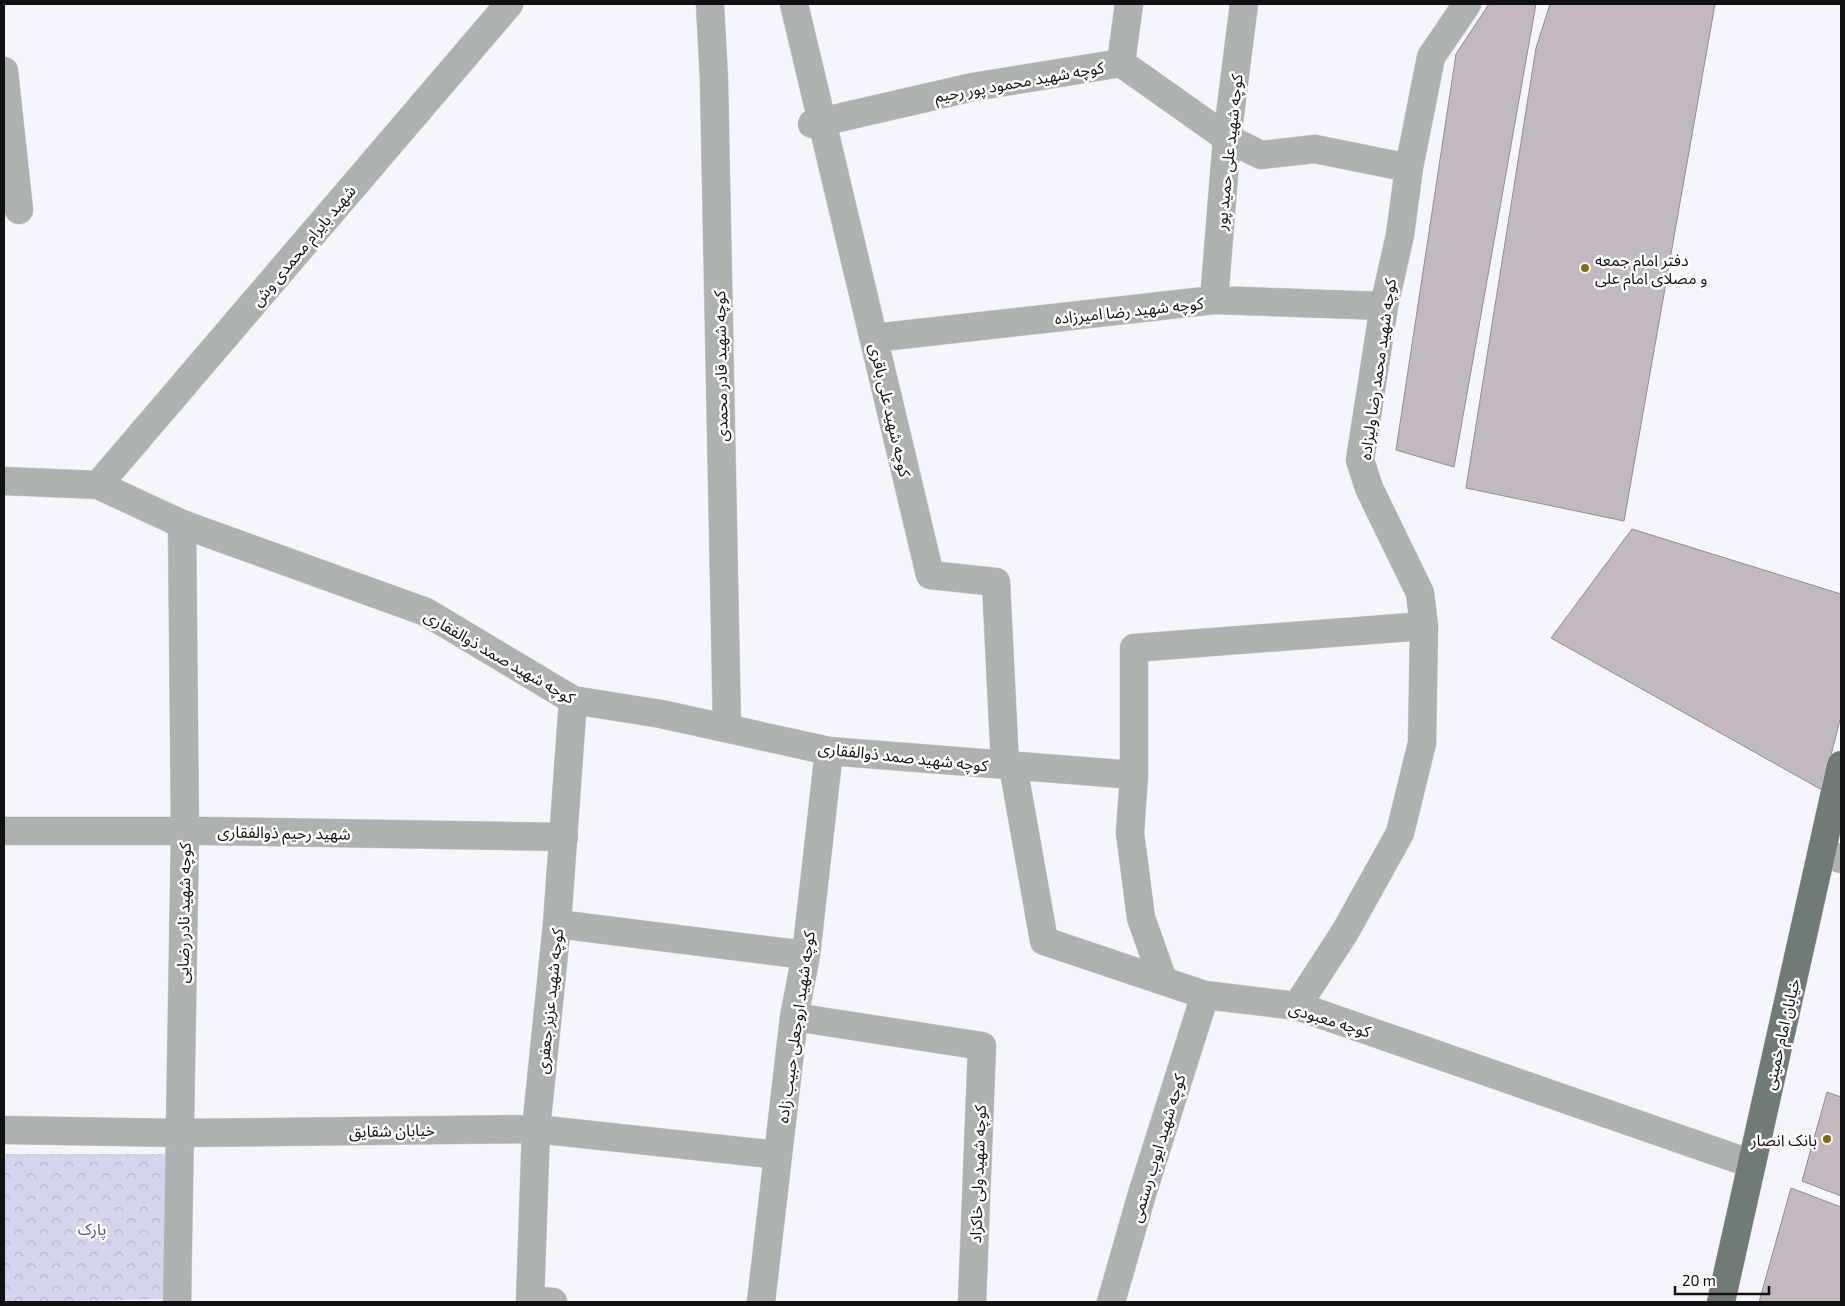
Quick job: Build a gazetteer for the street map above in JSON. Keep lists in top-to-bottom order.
{
  "streets": {
    "main road": ["خیابان امام خمینی"],
    "street": [
      "کوچه شهید محمود پور رحیم",
      "کوچه شهید علی حمید پور",
      "شهید بایرام محمدی وش",
      "کوچه شهید رضا امیرزاده",
      "کوچه شهید قادر محمدی",
      "کوچه شهید محمد رضا ولیزاده",
      "کوچه شهید علی باقری",
      "کوچه شهید صمد ذوالفقاری",
      "شهید رحیم ذوالفقاری",
      "کوچه شهید نادر رضایی",
      "کوچه شهید عزیز جعفری",
      "کوچه معبودی",
      "کوچه شهید اروجعلی حبیب زاده",
      "خیابان شقایق",
      "کوچه شهید ایوب رستمی",
      "کوچه شهید ولی خاکزاد"
    ]
  },
  "crossings": [
    ["کوچه شهید محمود پور رحیم", "کوچه شهید علی حمید پور"],
    ["کوچه شهید محمود پور رحیم", "کوچه شهید محمد رضا ولیزاده"],
    ["کوچه شهید محمود پور رحیم", "کوچه شهید علی باقری"],
    ["کوچه شهید علی حمید پور", "کوچه شهید رضا امیرزاده"],
    ["شهید بایرام محمدی وش", "کوچه شهید صمد ذوالفقاری"],
    ["کوچه شهید رضا امیرزاده", "کوچه شهید محمد رضا ولیزاده"],
    ["کوچه شهید رضا امیرزاده", "کوچه شهید علی باقری"],
    ["کوچه شهید قادر محمدی", "کوچه شهید صمد ذوالفقاری"],
    ["کوچه شهید محمد رضا ولیزاده", "کوچه معبودی"],
    ["کوچه شهید علی باقری", "کوچه شهید صمد ذوالفقاری"],
    ["کوچه شهید علی باقری", "کوچه معبودی"],
    ["کوچه شهید صمد ذوالفقاری", "کوچه شهید نادر رضایی"],
    ["کوچه شهید صمد ذوالفقاری", "کوچه شهید عزیز جعفری"],
    ["کوچه شهید صمد ذوالفقاری", "کوچه معبودی"],
    ["کوچه شهید صمد ذوالفقاری", "کوچه شهید اروجعلی حبیب زاده"],
    ["شهید رحیم ذوالفقاری", "کوچه شهید نادر رضایی"],
    ["شهید رحیم ذوالفقاری", "کوچه شهید عزیز جعفری"],
    ["کوچه شهید نادر رضایی", "خیابان شقایق"],
    ["کوچه شهید عزیز جعفری", "خیابان شقایق"],
    ["کوچه معبودی", "خیابان امام خمینی"],
    ["کوچه معبودی", "کوچه شهید ایوب رستمی"],
    ["کوچه شهید اروجعلی حبیب زاده", "خیابان شقایق"],
    ["کوچه شهید اروجعلی حبیب زاده", "کوچه شهید ولی خاکزاد"]
  ],
  "parks": ["پارک"],
  "places": ["دفتر امام جمعه و مصلای امام علی", "بانک انصار"],
  "scale_bar": "20 m"
}
